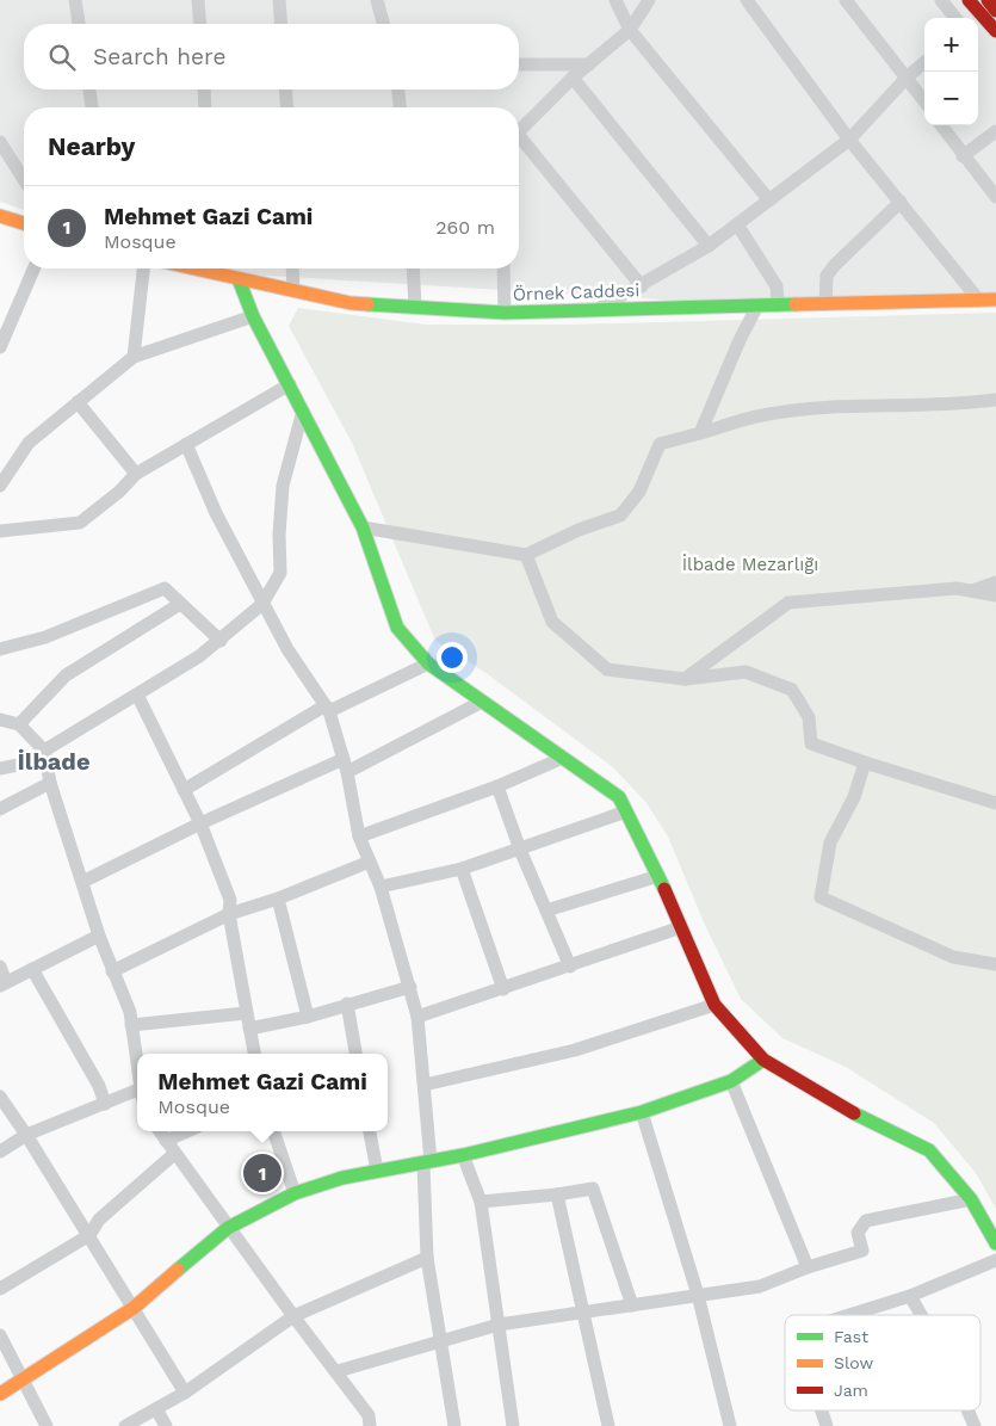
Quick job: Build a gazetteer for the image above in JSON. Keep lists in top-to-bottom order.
{
  "streets": {
    "street": ["Örnek Caddesi"]
  },
  "districts": ["İlbade"],
  "parks": ["İlbade Mezarlığı"],
  "legend": ["Fast", "Slow", "Jam"],
  "page": {
    "map_buttons": ["+", "−"],
    "search": "Search here",
    "heading": "Nearby",
    "list": [
      {
        "mark": "1",
        "name": "Mehmet Gazi Cami",
        "note": "Mosque",
        "value": "260 m"
      }
    ],
    "popup": ["Mehmet Gazi Cami", "Mosque"],
    "pins": "1"
  }
}
